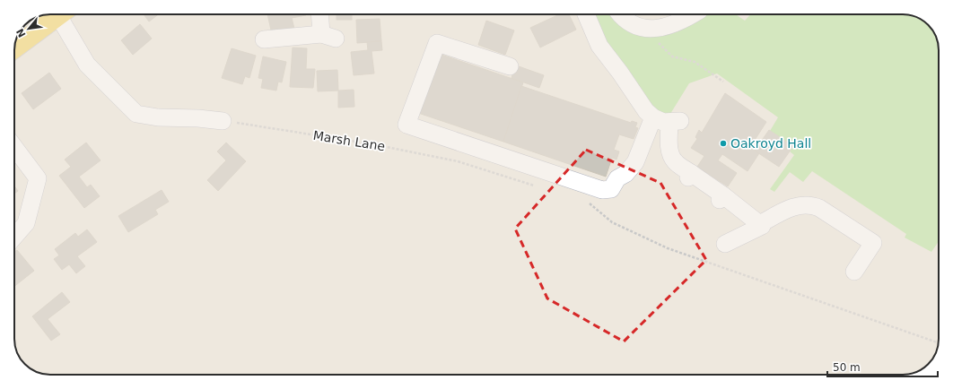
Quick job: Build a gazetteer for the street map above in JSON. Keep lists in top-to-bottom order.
{
  "streets": {
    "path": ["Marsh Lane"]
  },
  "places": ["Oakroyd Hall"],
  "scale_bar": "50 m",
  "north": "bottom left"
}
